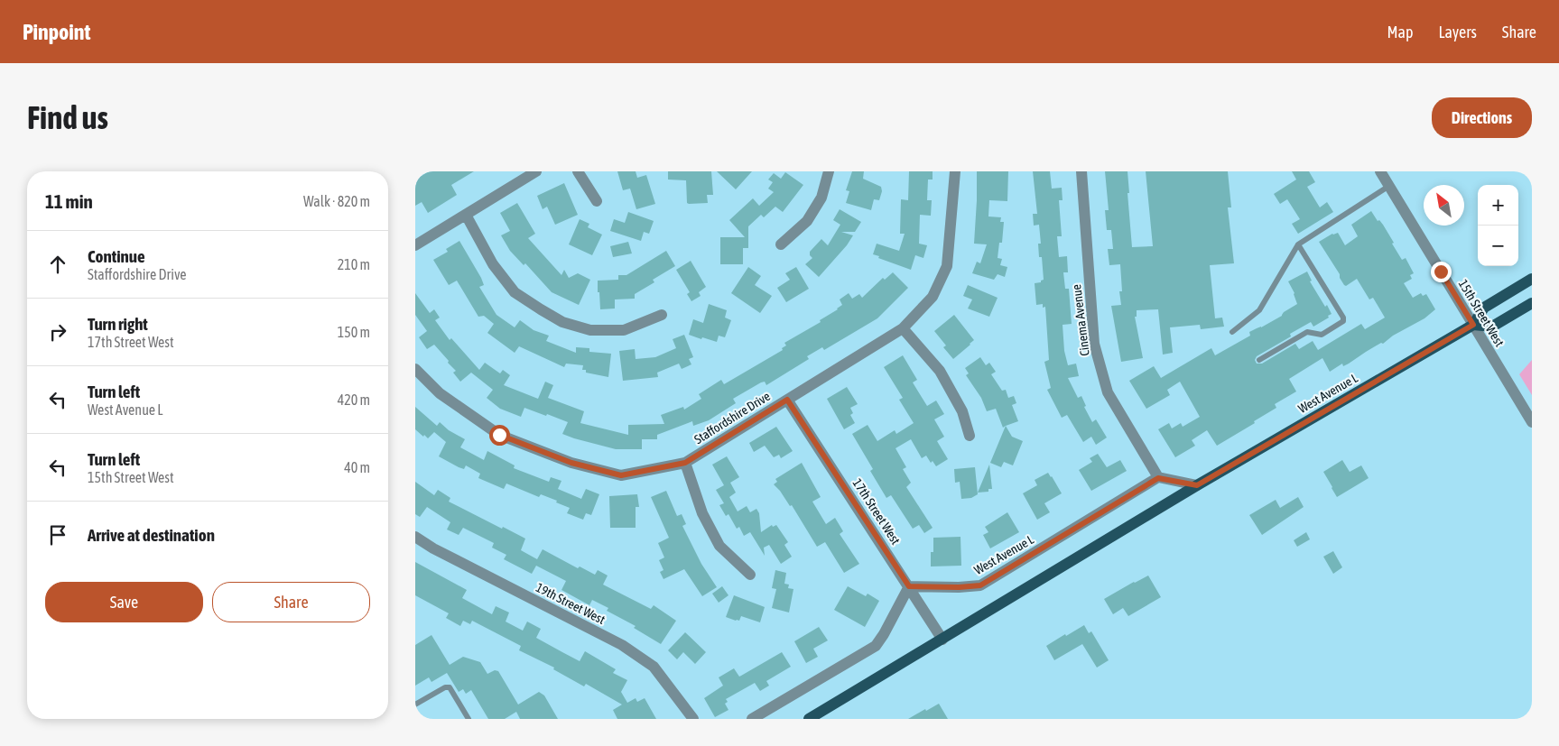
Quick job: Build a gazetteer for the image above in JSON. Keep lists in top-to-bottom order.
{
  "streets": {
    "main road": ["West Avenue L"],
    "street": [
      "15th Street West",
      "Cinema Avenue",
      "Staffordshire Drive",
      "17th Street West",
      "19th Street West"
    ]
  },
  "crossings": [
    ["15th Street West", "West Avenue L"],
    ["Cinema Avenue", "West Avenue L"],
    ["West Avenue L", "17th Street West"],
    ["Staffordshire Drive", "17th Street West"]
  ],
  "north": "top left",
  "page": {
    "header": "Pinpoint",
    "nav": ["Map", "Layers", "Share"],
    "buttons": [
      "Directions",
      ["Save", "Share"]
    ],
    "title": "Find us",
    "heading": ["11 min", "Walk · 820 m"],
    "map_buttons": ["+", "−"],
    "list": [
      ["Continue", "Staffordshire Drive", "210 m"],
      ["Turn right", "17th Street West", "150 m"],
      ["Turn left", "West Avenue L", "420 m"],
      ["Turn left", "15th Street West", "40 m"],
      "Arrive at destination"
    ]
  }
}
